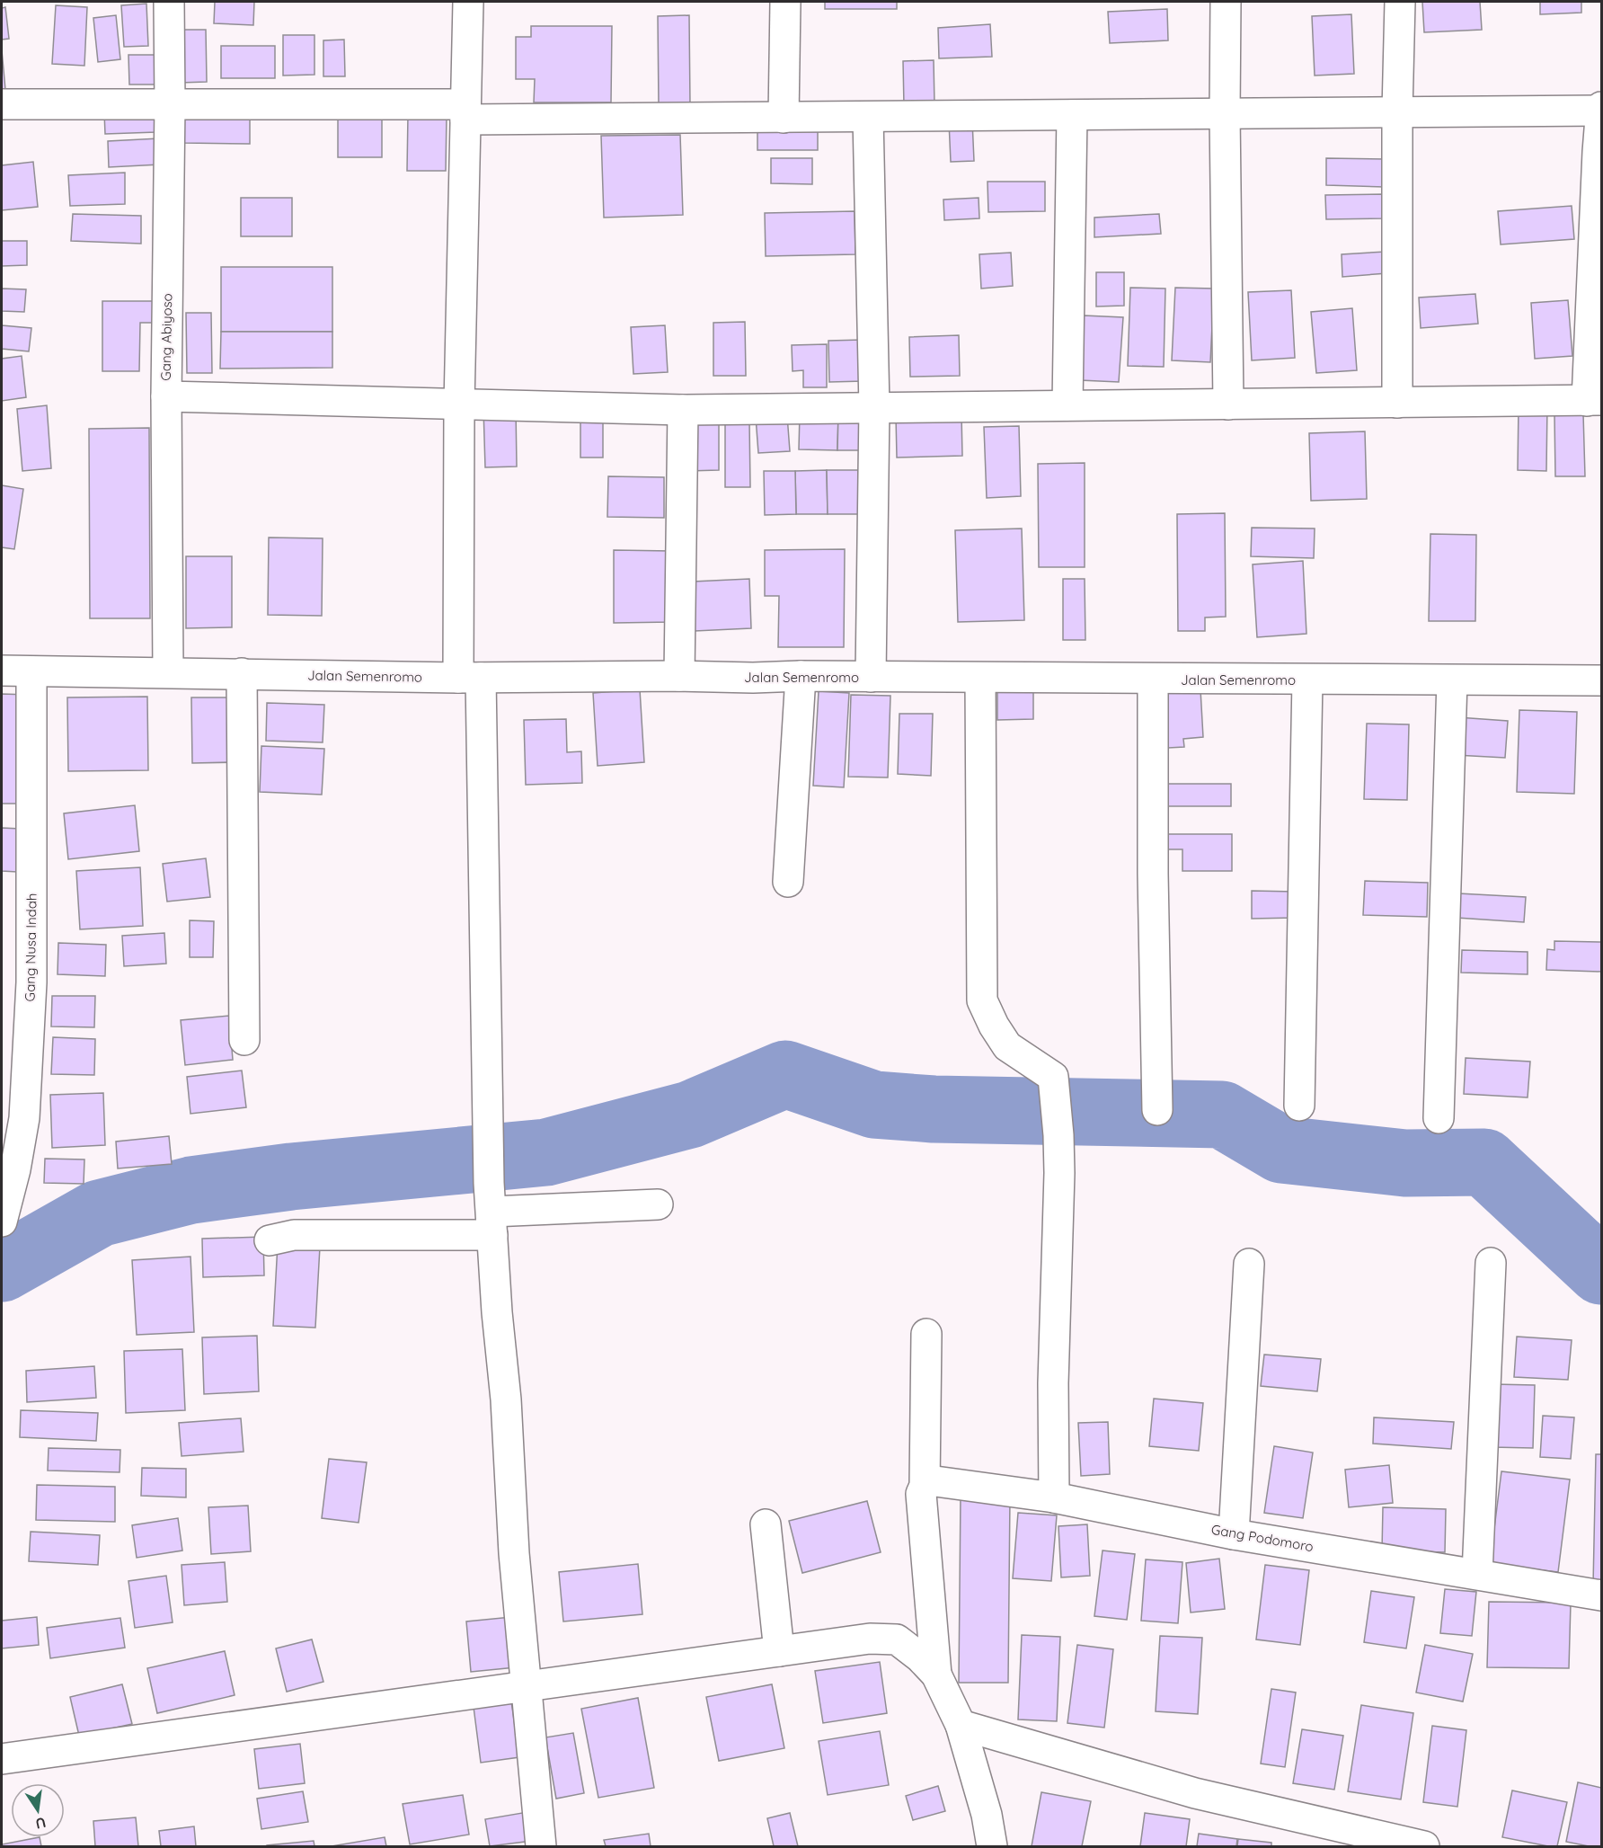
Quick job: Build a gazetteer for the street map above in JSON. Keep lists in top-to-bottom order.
{
  "streets": {
    "street": [
      "Gang Abiyoso",
      "Jalan Semenromo",
      "Gang Nusa Indah",
      "Gang Podomoro"
    ]
  },
  "crossings": [
    ["Gang Abiyoso", "Jalan Semenromo"],
    ["Jalan Semenromo", "Gang Nusa Indah"]
  ],
  "north": "bottom"
}
